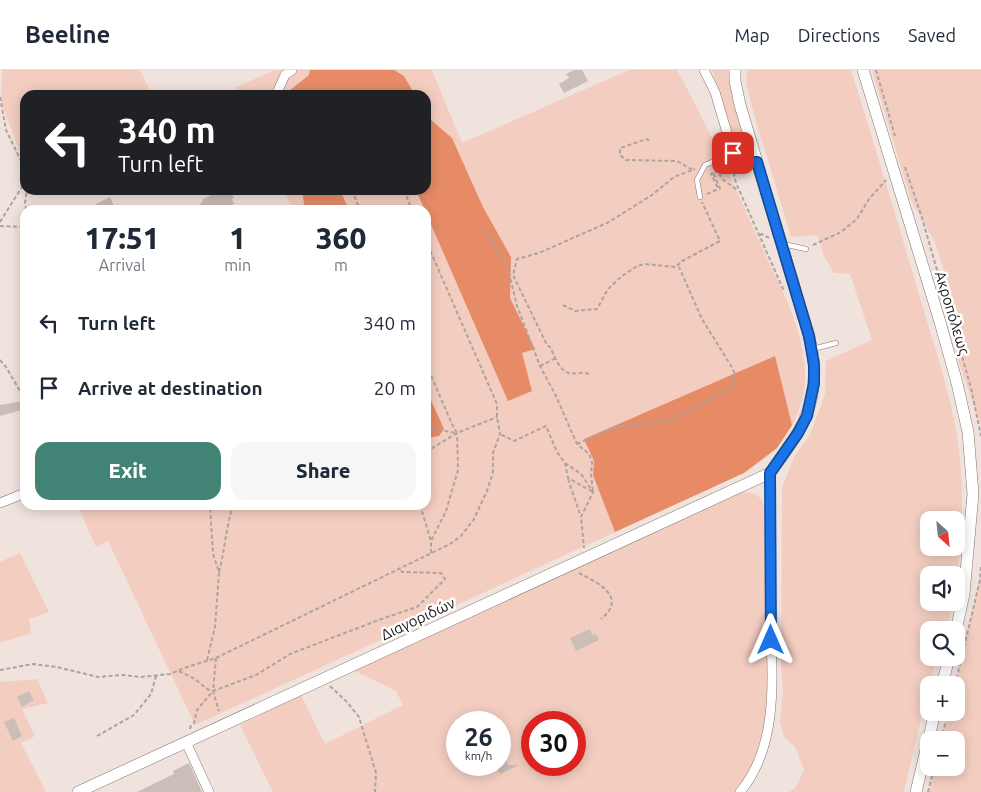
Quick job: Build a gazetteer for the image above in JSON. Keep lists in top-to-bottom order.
{
  "streets": {
    "street": ["Ακροπόλεως", "Διαγοριδών"]
  },
  "north": "bottom right",
  "page": {
    "header": "Beeline",
    "nav": ["Map", "Directions", "Saved"],
    "turn": ["340 m", "Turn left"],
    "eta": [
      "17:51",
      "Arrival",
      "1",
      "min",
      "360",
      "m"
    ],
    "list": [
      {
        "name": "Turn left",
        "value": "340 m"
      },
      {
        "name": "Arrive at destination",
        "value": "20 m"
      }
    ],
    "buttons": ["Exit", "Share"],
    "map_buttons": ["+", "−"],
    "speed": "26 km/h",
    "limit": "30"
  }
}
